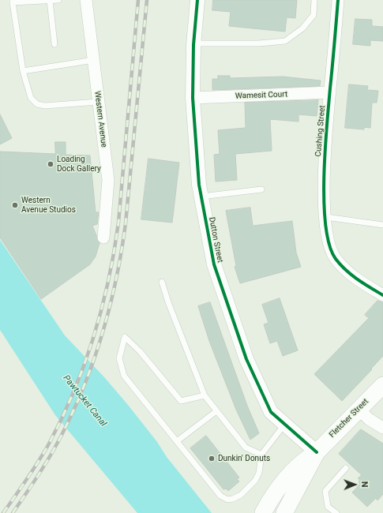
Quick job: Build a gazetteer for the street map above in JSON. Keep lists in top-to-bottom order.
{
  "streets": {
    "main road": ["Fletcher Street"],
    "street": [
      "Wamesit Court",
      "Western Avenue",
      "Cushing Street",
      "Dutton Street"
    ]
  },
  "crossings": [
    ["Wamesit Court", "Cushing Street"],
    ["Wamesit Court", "Dutton Street"],
    ["Dutton Street", "Fletcher Street"]
  ],
  "water": ["Pawtucket Canal"],
  "places": ["Loading Dock Gallery", "Western Avenue Studios", "Dunkin' Donuts"],
  "north": "right"
}
